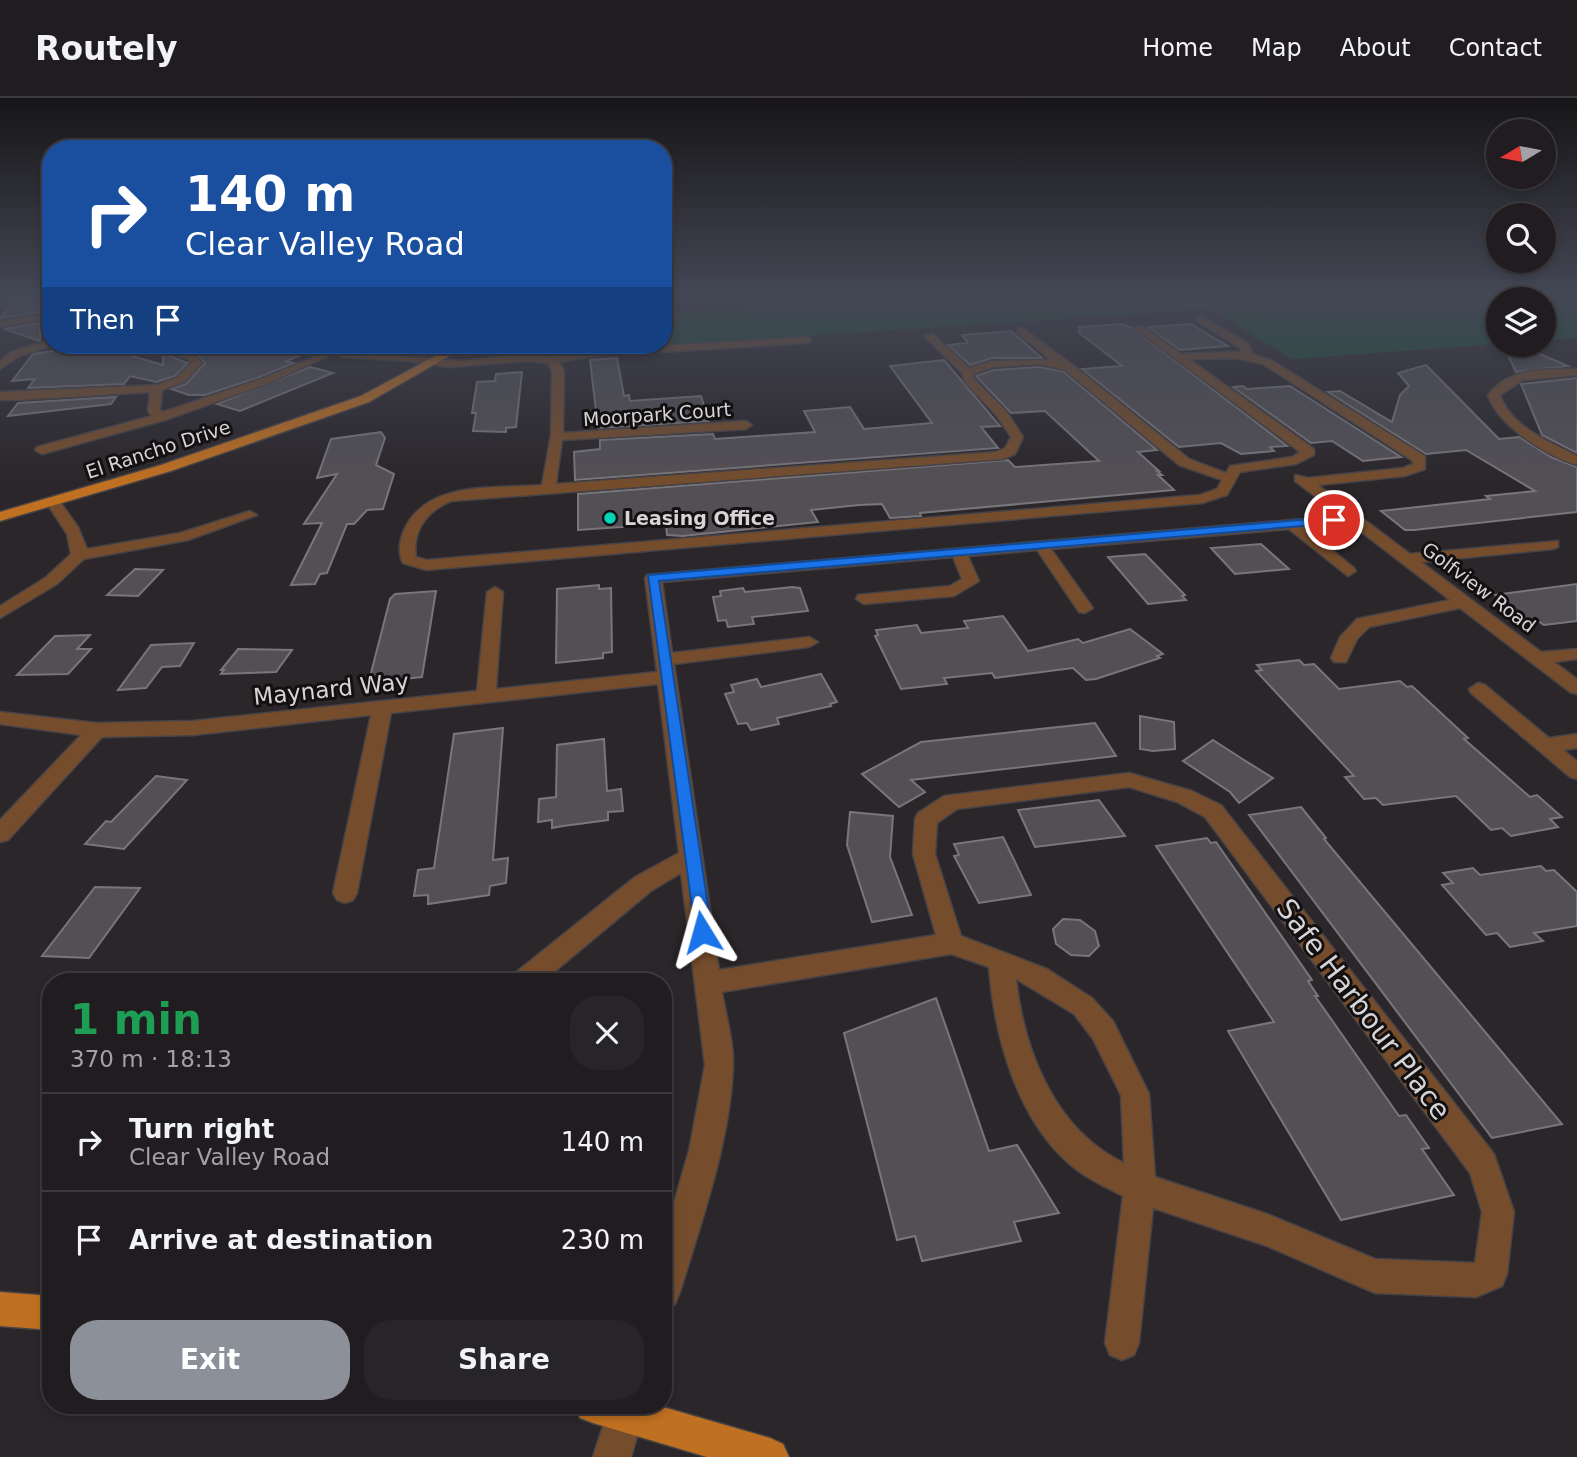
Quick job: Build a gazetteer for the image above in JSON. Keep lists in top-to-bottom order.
{
  "streets": {
    "main road": ["El Rancho Drive"],
    "street": [
      "Moorpark Court",
      "Golfview Road",
      "Maynard Way",
      "Safe Harbour Place"
    ]
  },
  "places": ["Leasing Office"],
  "north": "left",
  "page": {
    "header": "Routely",
    "nav": [
      "Home",
      "Map",
      "About",
      "Contact"
    ],
    "turn": ["140 m", "Clear Valley Road"],
    "then": "Then",
    "heading": ["1 min", "370 m · 18:13"],
    "list": [
      {
        "name": "Turn right",
        "note": "Clear Valley Road",
        "value": "140 m"
      },
      {
        "name": "Arrive at destination",
        "value": "230 m"
      }
    ],
    "buttons": ["Exit", "Share"]
  }
}
